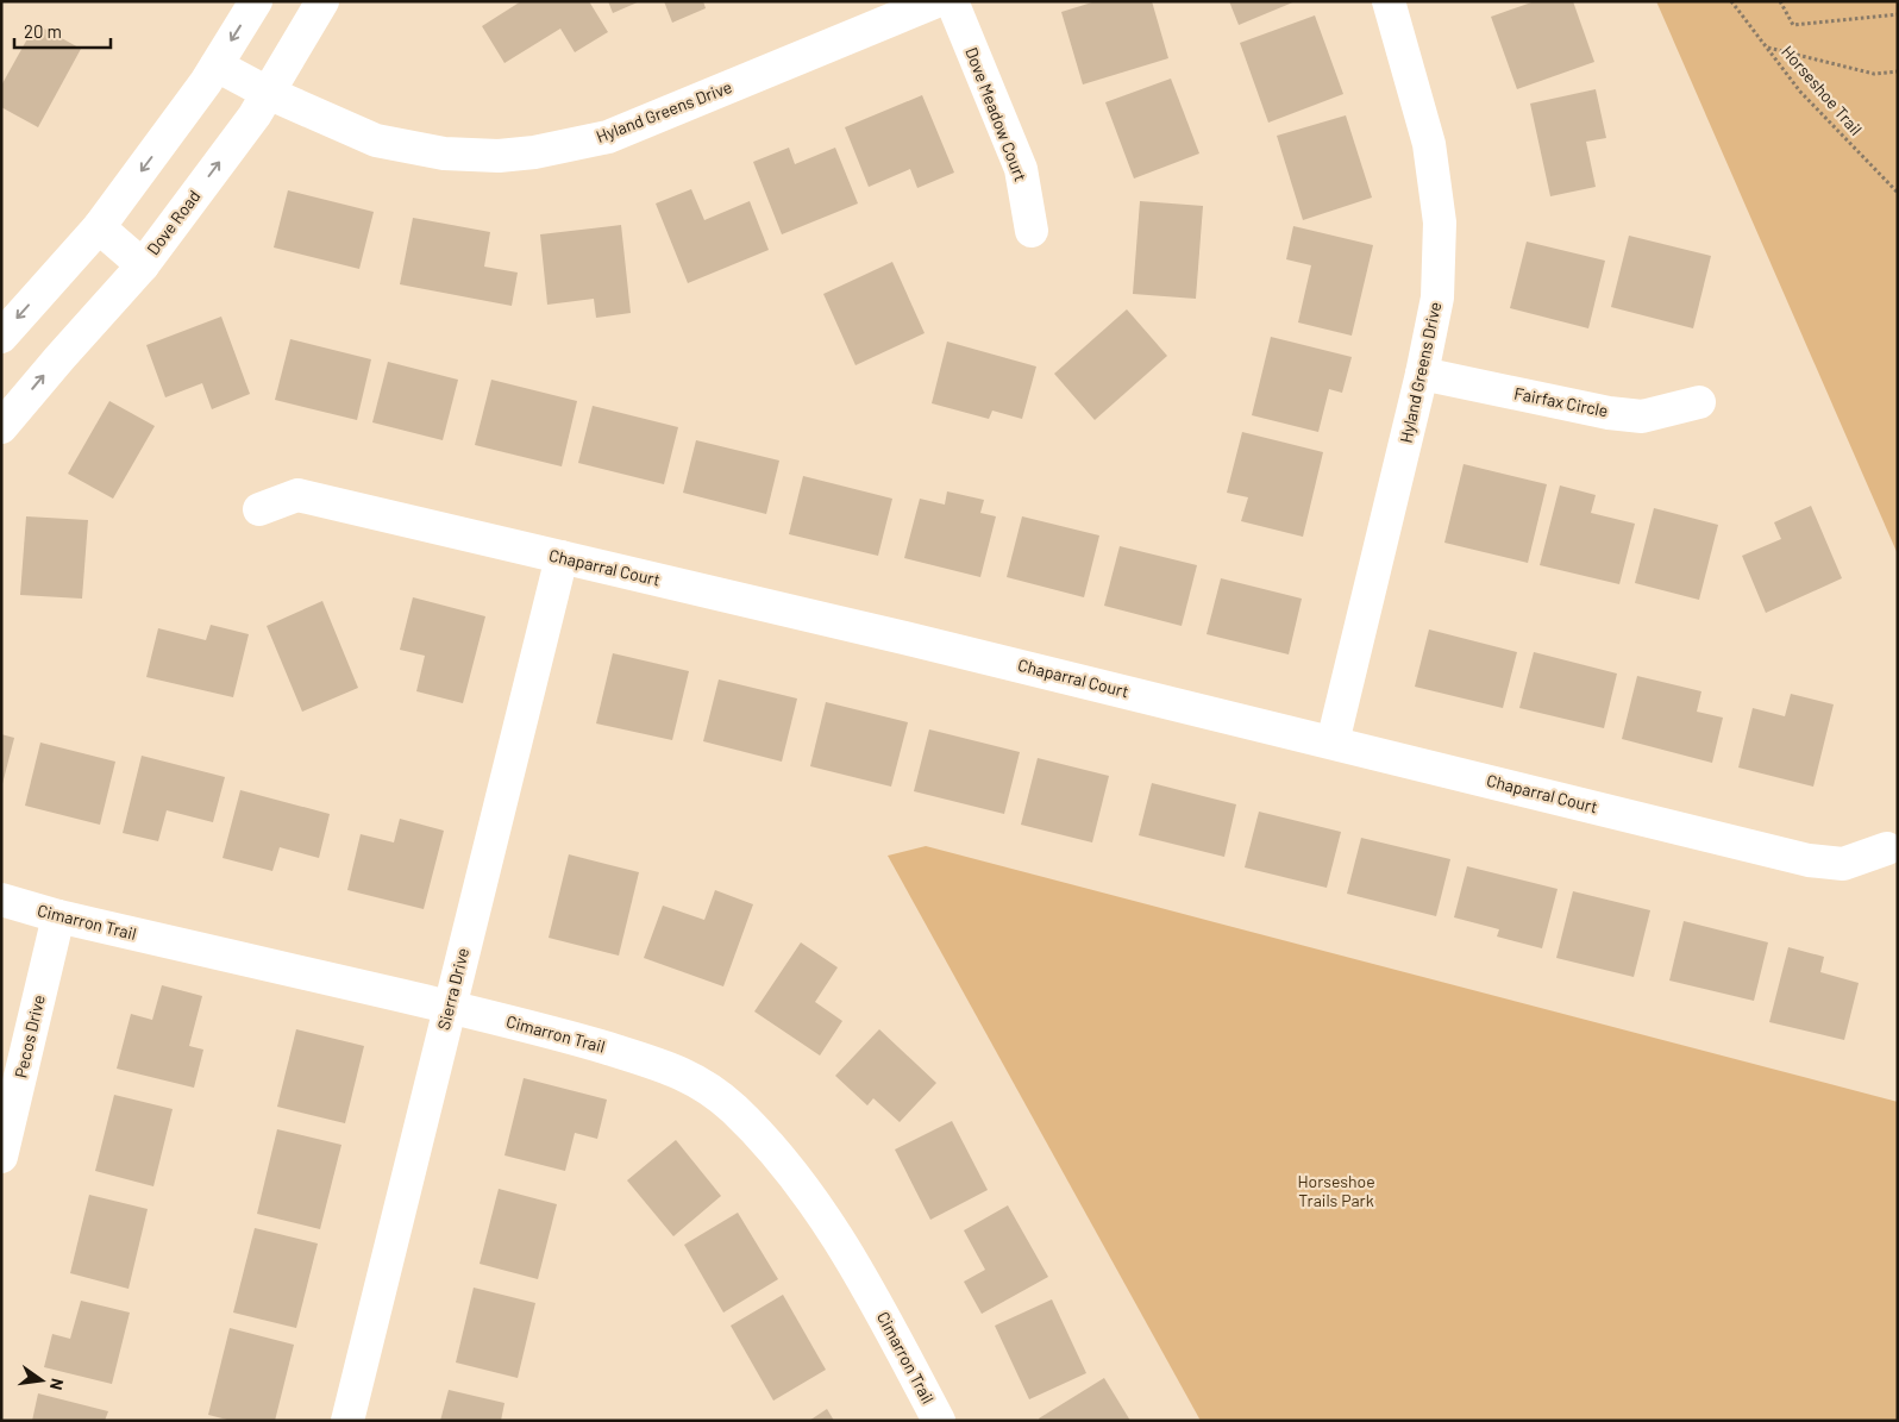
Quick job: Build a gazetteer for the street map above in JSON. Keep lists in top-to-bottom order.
{
  "streets": {
    "street": [
      "Hyland Greens Drive",
      "Dove Meadow Court",
      "Dove Road",
      "Fairfax Circle",
      "Chaparral Court",
      "Cimarron Trail",
      "Sierra Drive",
      "Pecos Drive"
    ],
    "path": ["Horseshoe Trail"]
  },
  "crossings": [
    ["Hyland Greens Drive", "Dove Road"],
    ["Hyland Greens Drive", "Fairfax Circle"],
    ["Hyland Greens Drive", "Chaparral Court"],
    ["Chaparral Court", "Sierra Drive"],
    ["Cimarron Trail", "Sierra Drive"],
    ["Cimarron Trail", "Pecos Drive"]
  ],
  "parks": ["Horseshoe Trails Park"],
  "scale_bar": "20 m",
  "north": "right"
}
